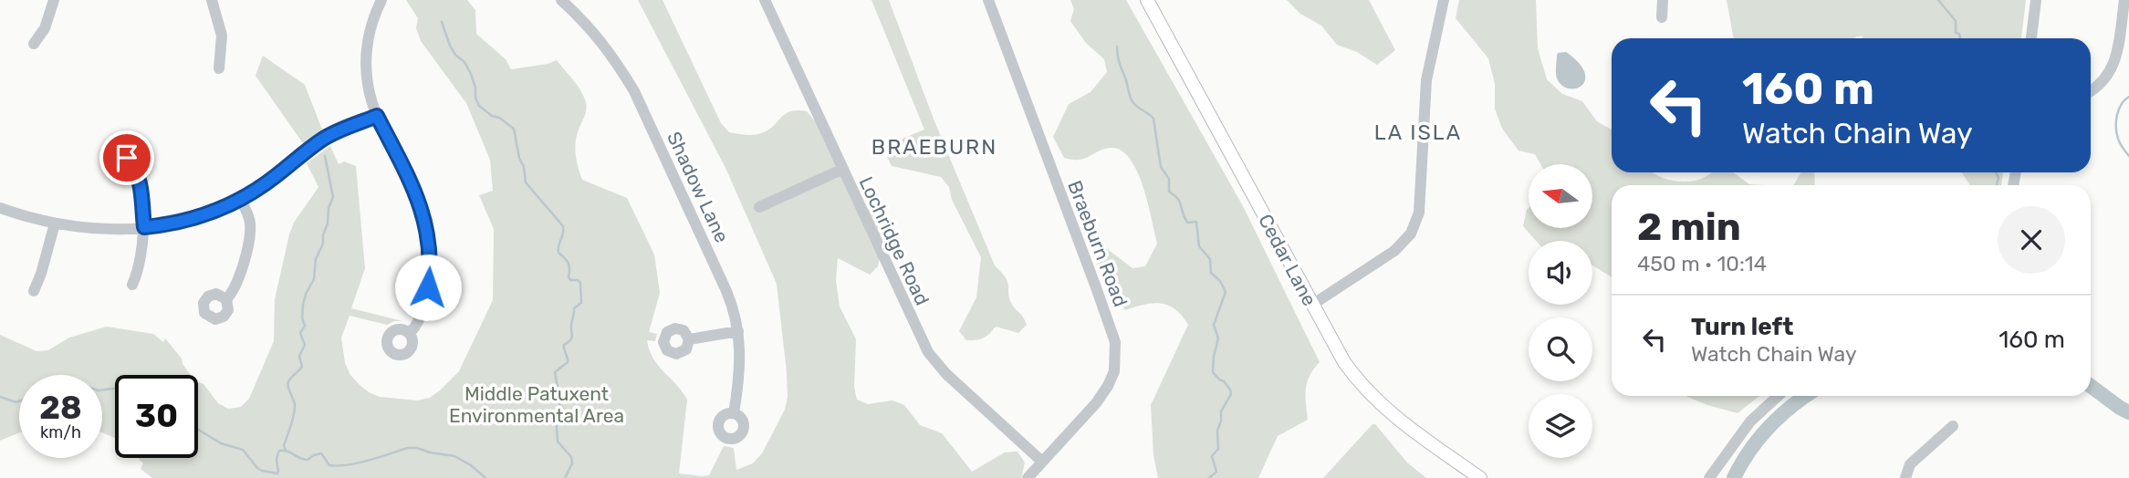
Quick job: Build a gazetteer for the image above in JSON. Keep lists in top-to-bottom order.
{
  "streets": {
    "main road": ["Cedar Lane"],
    "street": ["Shadow Lane", "Lochridge Road", "Braeburn Road"]
  },
  "crossings": [
    ["Lochridge Road", "Braeburn Road"]
  ],
  "districts": ["LA ISLA", "BRAEBURN"],
  "parks": ["Middle Patuxent Environmental Area"],
  "north": "left",
  "page": {
    "turn": ["160 m", "Watch Chain Way"],
    "heading": ["2 min", "450 m · 10:14"],
    "list": [
      {
        "name": "Turn left",
        "note": "Watch Chain Way",
        "value": "160 m"
      }
    ],
    "speed": "28 km/h",
    "limit": "30"
  }
}
